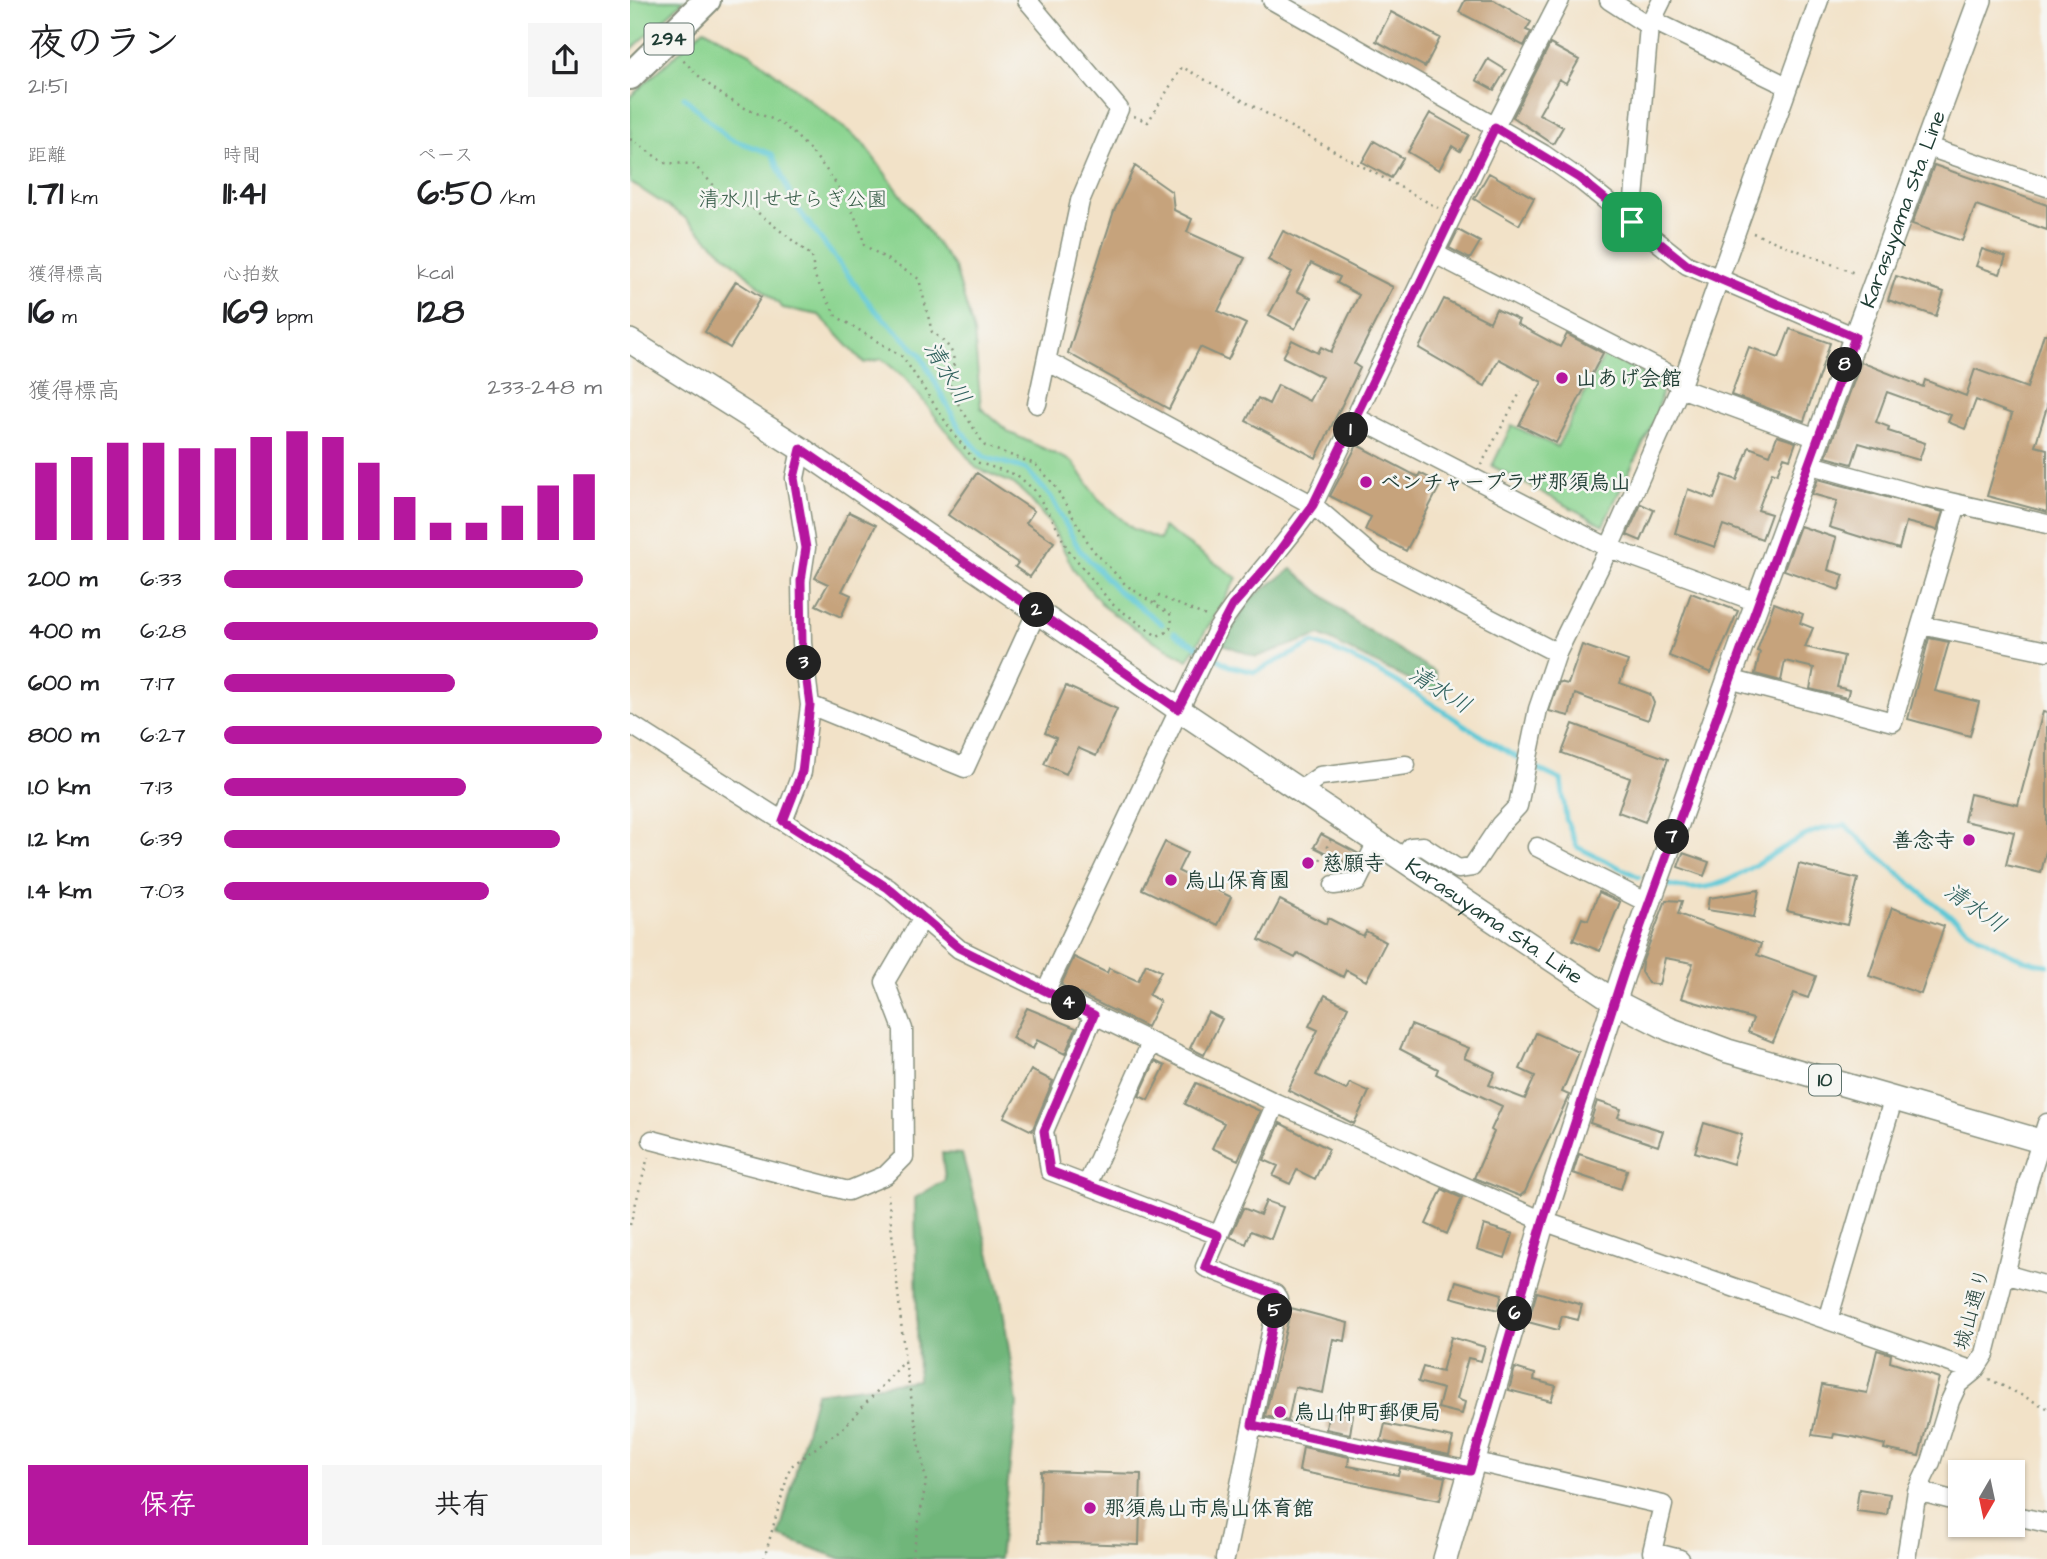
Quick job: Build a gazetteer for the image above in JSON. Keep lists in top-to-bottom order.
{
  "streets": {
    "highway": ["294"],
    "main road": ["Karasuyama Sta. Line", "10"],
    "street": ["城山通り"]
  },
  "crossings": [
    ["Karasuyama Sta. Line", "10"],
    ["10", "城山通り"]
  ],
  "water": ["清水川"],
  "parks": ["清水川せせらぎ公園"],
  "places": [
    "山あげ会館",
    "ベンチャープラザ那須烏山",
    "善念寺",
    "慈願寺",
    "烏山保育園",
    "烏山仲町郵便局",
    "那須烏山市烏山体育館"
  ],
  "north": "bottom",
  "page": {
    "heading": ["夜のラン", "21:51"],
    "stats": [
      ["距離", "1.71 km"],
      ["時間", "11:41"],
      ["ペース", "6:50 /km"],
      ["獲得標高", "16 m"],
      ["心拍数", "169 bpm"],
      ["kcal", "128"]
    ],
    "pins": [
      "8",
      "1",
      "2",
      "3",
      "7",
      "4",
      "5",
      "6"
    ],
    "chart": ["獲得標高", "233–248 m"],
    "list": [
      {
        "name": "200 m",
        "note": "6:33"
      },
      {
        "name": "400 m",
        "note": "6:28"
      },
      {
        "name": "600 m",
        "note": "7:17"
      },
      {
        "name": "800 m",
        "note": "6:27"
      },
      {
        "name": "1.0 km",
        "note": "7:13"
      },
      {
        "name": "1.2 km",
        "note": "6:39"
      },
      {
        "name": "1.4 km",
        "note": "7:03"
      }
    ],
    "buttons": ["保存", "共有"]
  }
}
